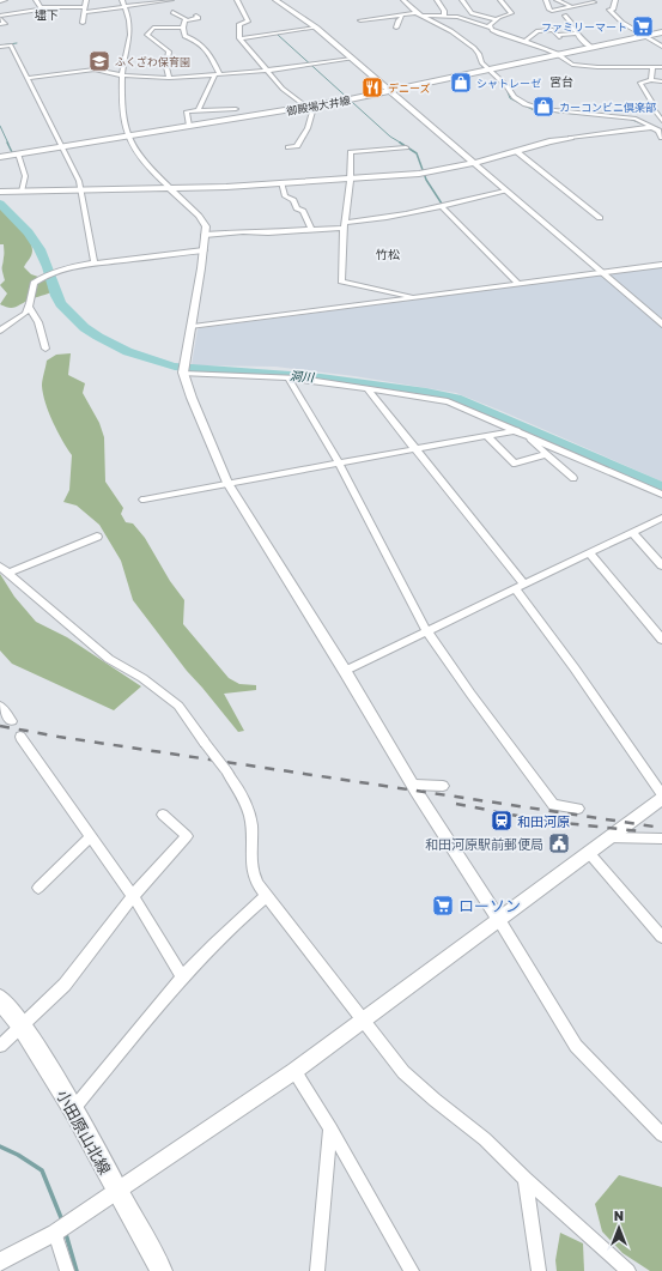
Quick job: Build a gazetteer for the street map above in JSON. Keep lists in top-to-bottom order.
{
  "streets": {
    "main road": ["御殿場大井線", "小田原山北線"]
  },
  "districts": ["壗下", "宮台", "竹松"],
  "water": ["洞川"],
  "places": {
    "supermarket": ["ファミリーマート", "ローソン"],
    "school or university": ["ふくざわ保育園"],
    "shop": ["シャトレーゼ", "カーコンビニ倶楽部"],
    "restaurant": ["デニーズ"],
    "station": ["和田河原"],
    "public building": ["和田河原駅前郵便局"]
  },
  "north": "top"
}
